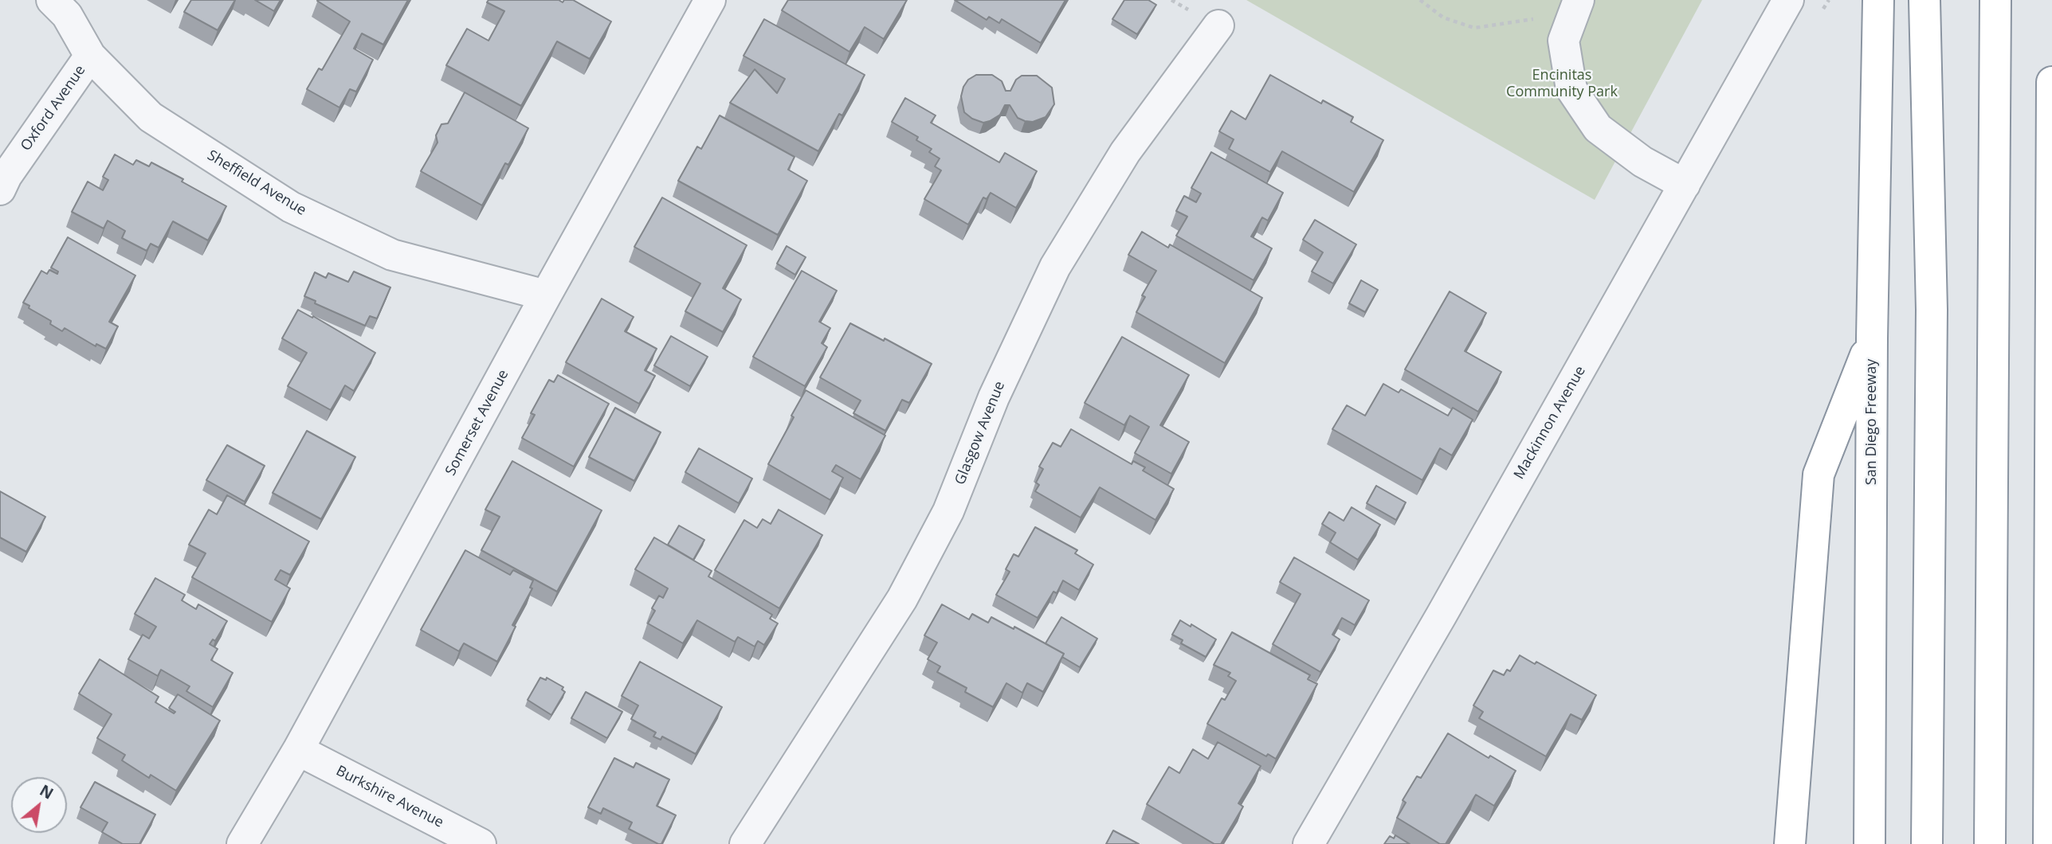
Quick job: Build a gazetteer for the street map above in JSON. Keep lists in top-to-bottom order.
{
  "streets": {
    "highway": ["San Diego Freeway"],
    "street": [
      "Oxford Avenue",
      "Sheffield Avenue",
      "Somerset Avenue",
      "Mackinnon Avenue",
      "Glasgow Avenue",
      "Burkshire Avenue"
    ]
  },
  "crossings": [
    ["Oxford Avenue", "Sheffield Avenue"],
    ["Sheffield Avenue", "Somerset Avenue"],
    ["Somerset Avenue", "Burkshire Avenue"]
  ],
  "parks": ["Encinitas Community Park"],
  "north": "top right"
}
